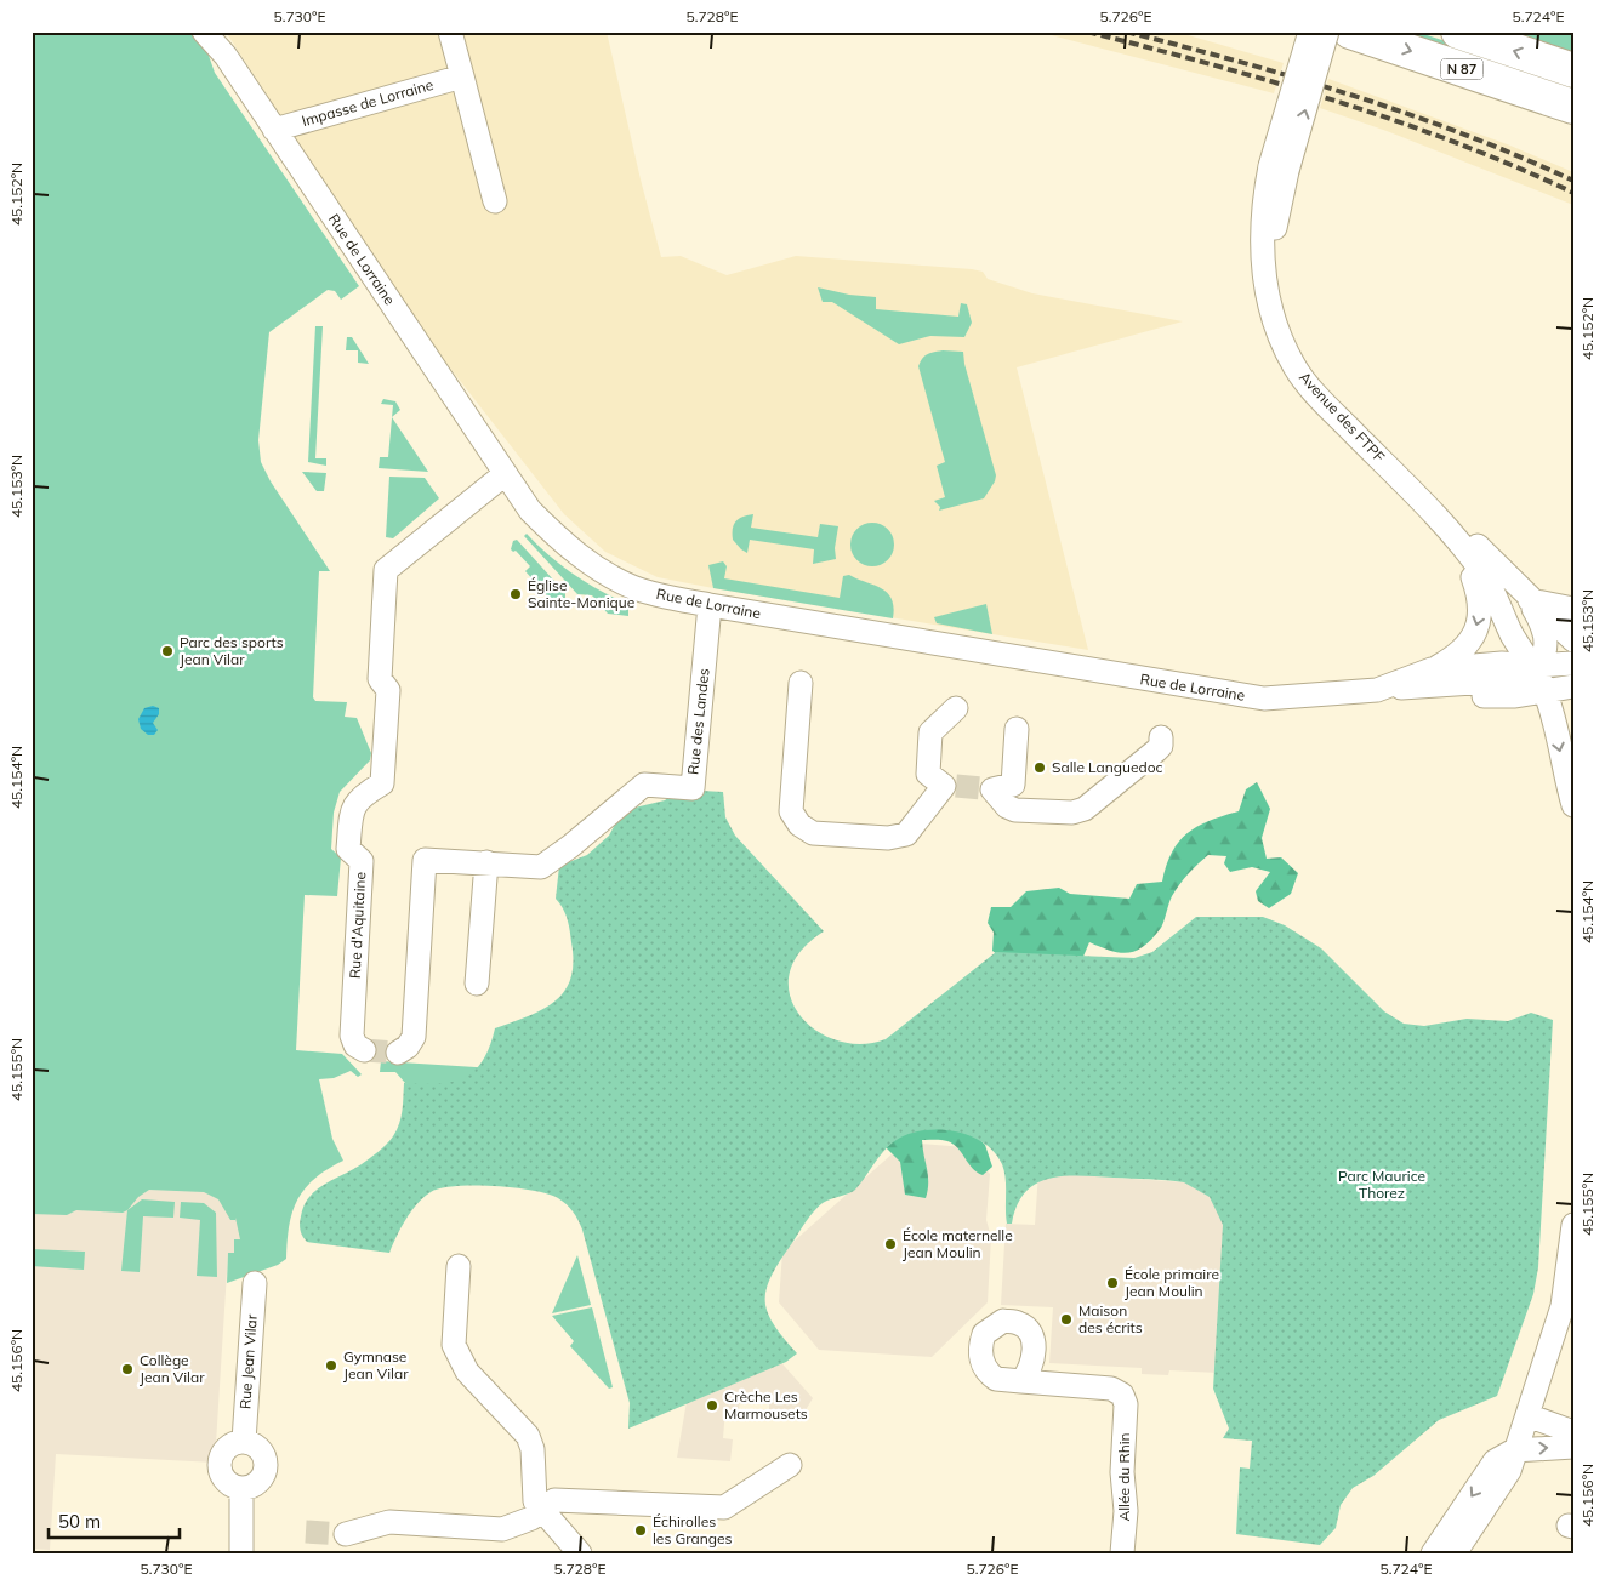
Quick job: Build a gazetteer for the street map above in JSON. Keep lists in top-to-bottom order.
{
  "streets": {
    "highway": ["N 87"],
    "street": [
      "Impasse de Lorraine",
      "Rue de Lorraine",
      "Avenue des FTPF",
      "Rue des Landes",
      "Rue d'Aquitaine",
      "Rue Jean Vilar",
      "Allée du Rhin"
    ]
  },
  "crossings": [
    ["Impasse de Lorraine", "Rue de Lorraine"],
    ["Rue de Lorraine", "Avenue des FTPF"],
    ["Rue de Lorraine", "Rue des Landes"],
    ["Rue de Lorraine", "Rue d'Aquitaine"]
  ],
  "parks": ["Parc Maurice Thorez"],
  "places": [
    "Église Sainte-Monique",
    "Parc des sports Jean Vilar",
    "Salle Languedoc",
    "École maternelle Jean Moulin",
    "École primaire Jean Moulin",
    "Maison des écrits",
    "Gymnase Jean Vilar",
    "Collège Jean Vilar",
    "Crèche Les Marmousets",
    "Échirolles les Granges"
  ],
  "scale_bar": "50 m",
  "coordinates": [
    "5.730°E",
    "5.728°E",
    "5.726°E",
    "5.724°E",
    "45.152°N",
    "45.153°N",
    "45.154°N",
    "45.155°N",
    "45.156°N"
  ]
}
